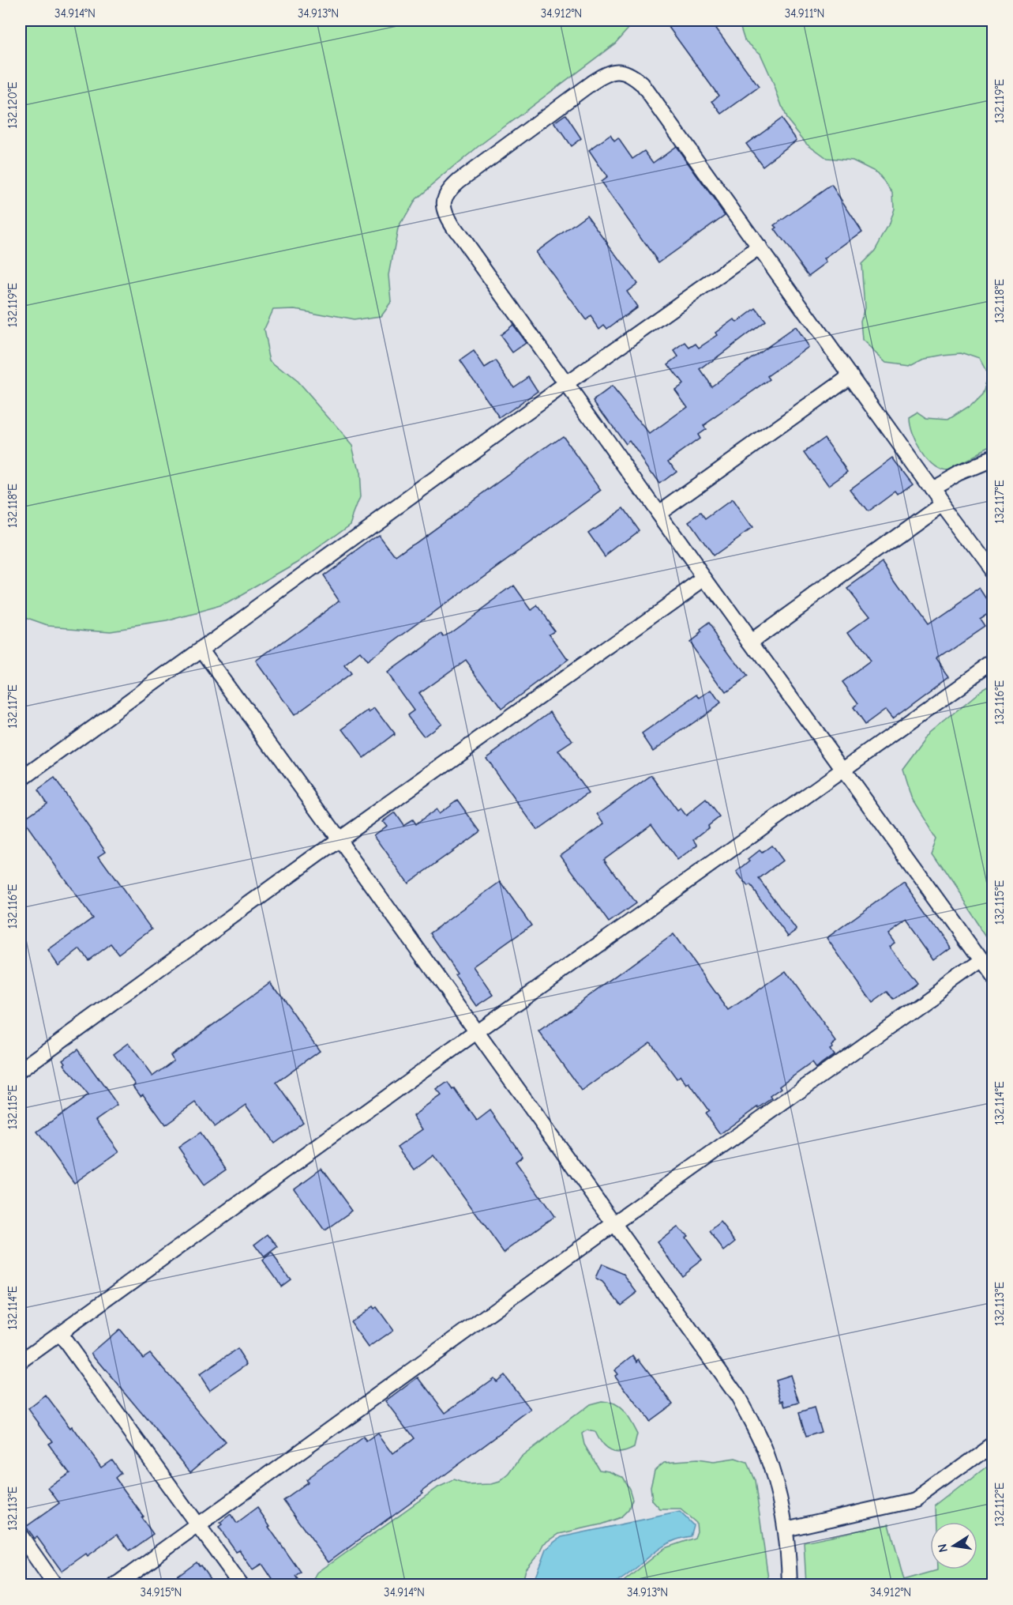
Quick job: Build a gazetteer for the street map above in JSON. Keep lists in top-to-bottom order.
{
  "north": "left",
  "coordinates": [
    "34.914°N",
    "34.913°N",
    "34.912°N",
    "34.911°N",
    "132.119°E",
    "132.120°E",
    "132.118°E",
    "132.117°E",
    "132.116°E",
    "132.115°E",
    "132.114°E",
    "132.113°E",
    "132.112°E",
    "34.915°N"
  ]
}
